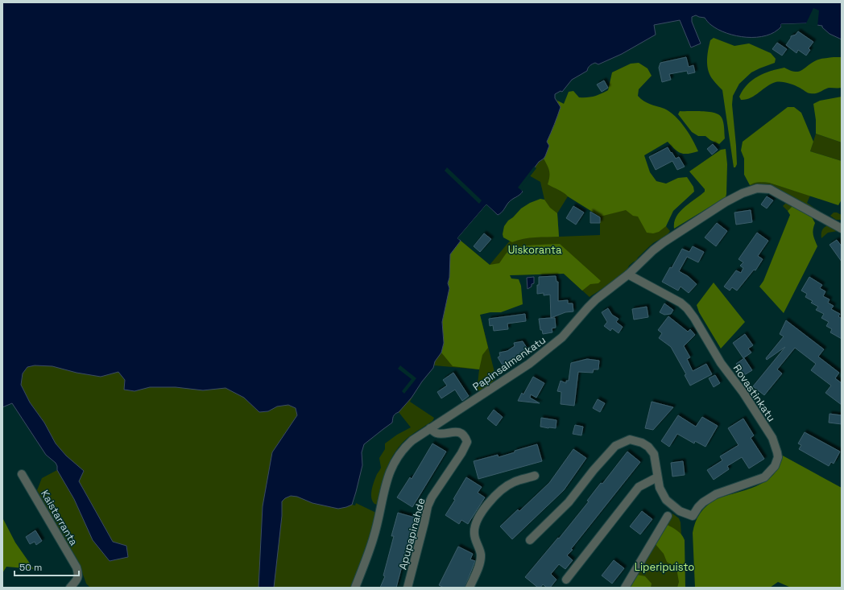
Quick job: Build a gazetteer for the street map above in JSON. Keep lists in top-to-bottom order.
{
  "streets": {
    "street": [
      "Papinsalmenkatu",
      "Rovastinkatu",
      "Kaistarranta",
      "Apupapinahde"
    ]
  },
  "crossings": [
    ["Papinsalmenkatu", "Rovastinkatu"],
    ["Papinsalmenkatu", "Apupapinahde"]
  ],
  "parks": ["Uiskoranta", "Liperipuisto"],
  "scale_bar": "50 m"
}
